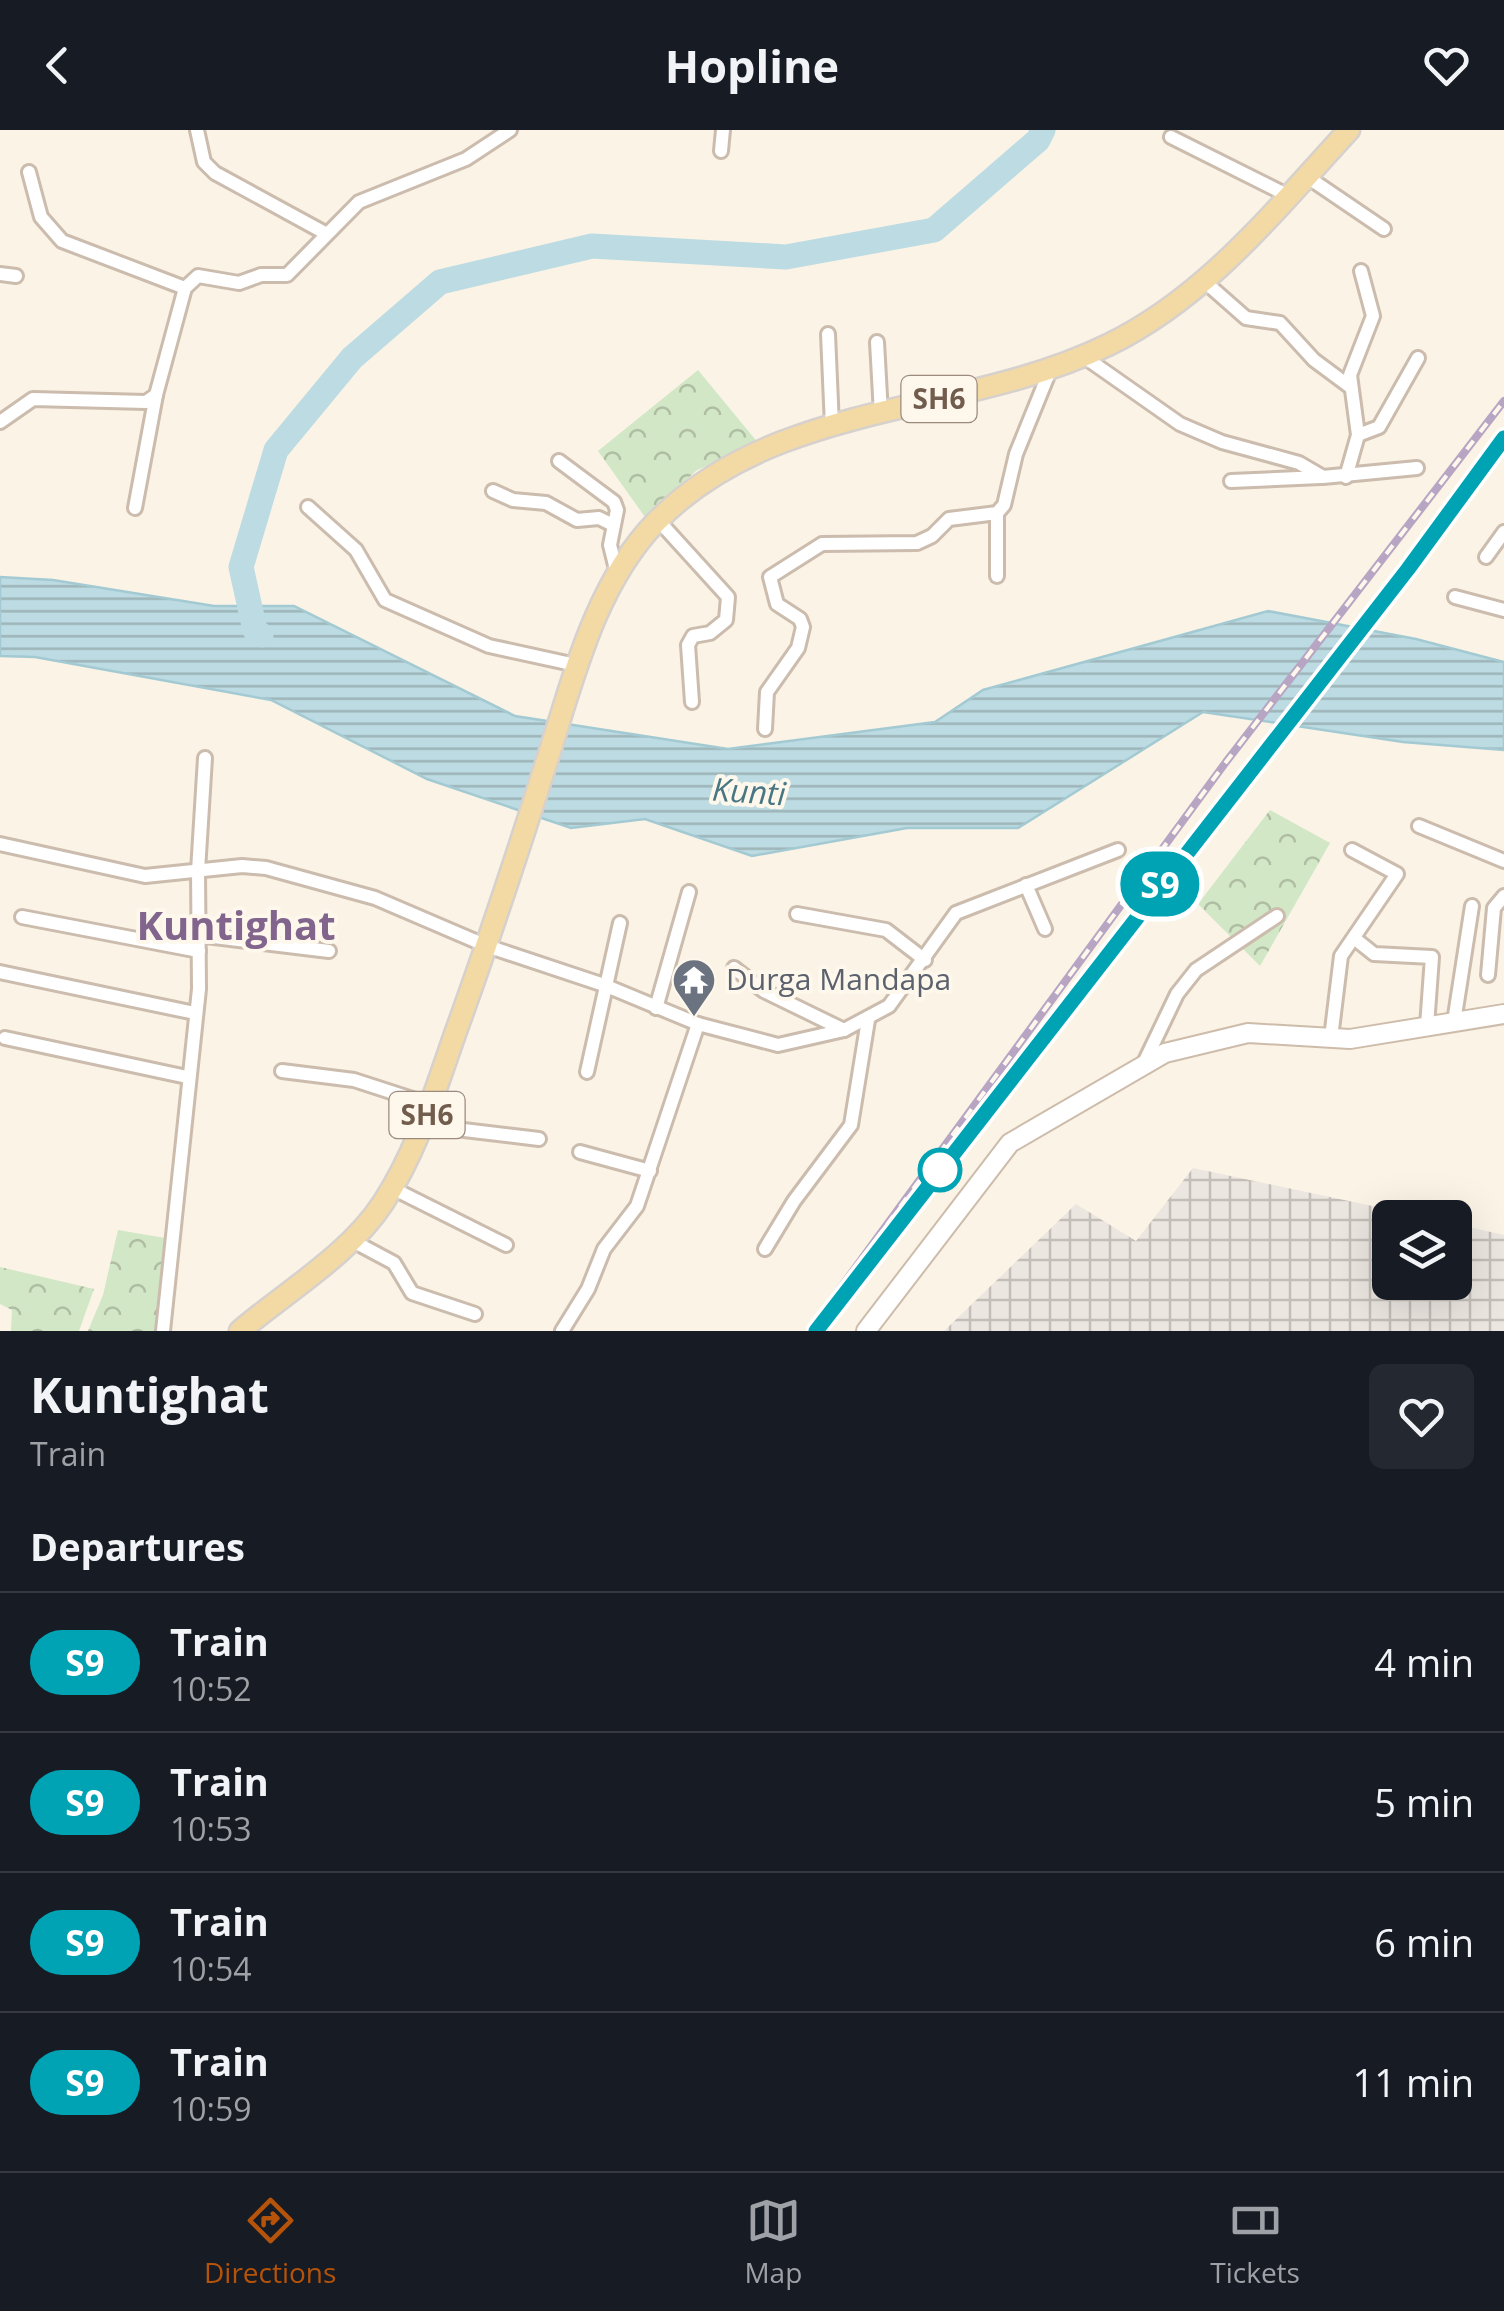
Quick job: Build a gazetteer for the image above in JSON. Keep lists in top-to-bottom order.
{
  "streets": {
    "main road": ["SH6"]
  },
  "districts": ["Kuntighat"],
  "water": ["Kunti"],
  "places": {
    "temple": ["Durga Mandapa"]
  },
  "page": {
    "header": "Hopline",
    "on_map": "S9",
    "heading": [
      ["Kuntighat", "Train"],
      "Departures"
    ],
    "list": [
      {
        "mark": "S9",
        "name": "Train",
        "note": "10:52",
        "value": "4 min"
      },
      {
        "mark": "S9",
        "name": "Train",
        "note": "10:53",
        "value": "5 min"
      },
      {
        "mark": "S9",
        "name": "Train",
        "note": "10:54",
        "value": "6 min"
      },
      {
        "mark": "S9",
        "name": "Train",
        "note": "10:59",
        "value": "11 min"
      }
    ],
    "tabs": ["Directions", "Map", "Tickets"]
  }
}
